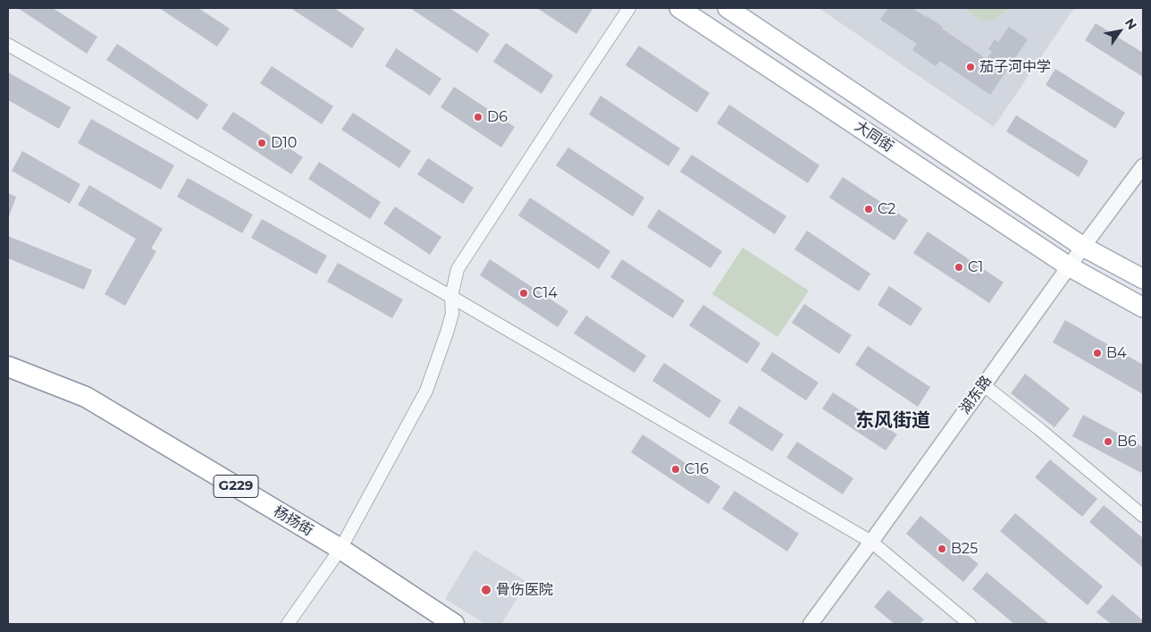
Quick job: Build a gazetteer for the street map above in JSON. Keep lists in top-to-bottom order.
{
  "streets": {
    "highway": ["G229", "杨扬街"],
    "main road": ["大同街"],
    "street": ["湖东路"]
  },
  "crossings": [
    ["大同街", "湖东路"]
  ],
  "districts": ["东风街道"],
  "places": [
    "茄子河中学",
    "D6",
    "D10",
    "C2",
    "C1",
    "C14",
    "B4",
    "B6",
    "C16",
    "B25",
    "骨伤医院"
  ],
  "north": "top right"
}
